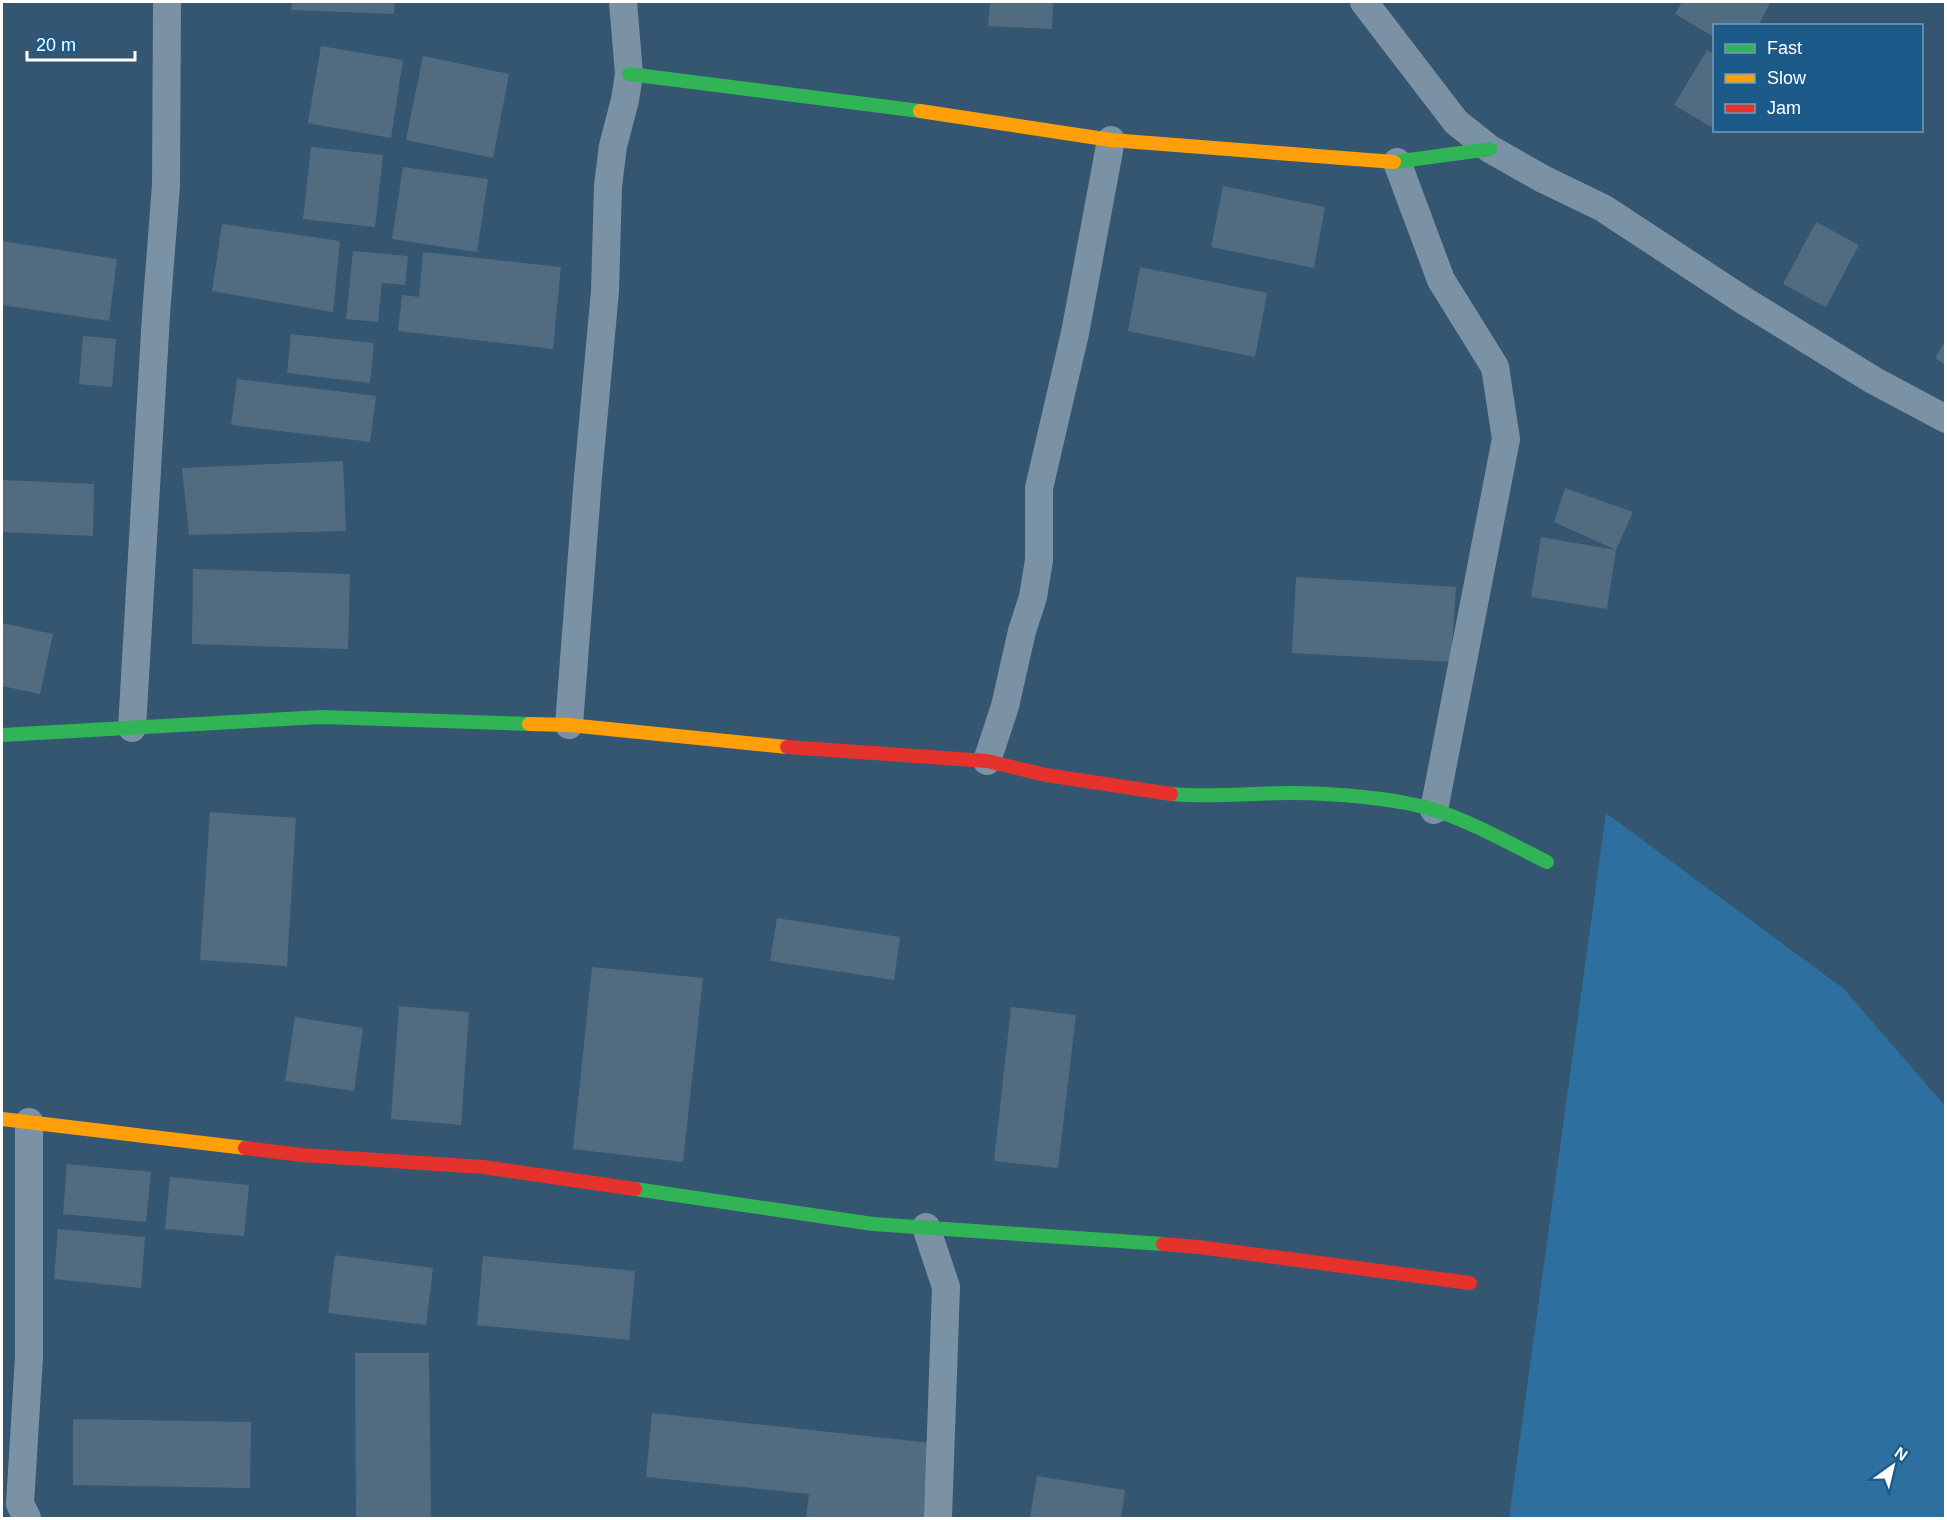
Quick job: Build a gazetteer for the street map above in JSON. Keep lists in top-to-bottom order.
{
  "legend": ["Fast", "Slow", "Jam"],
  "scale_bar": "20 m",
  "north": "top right"
}
